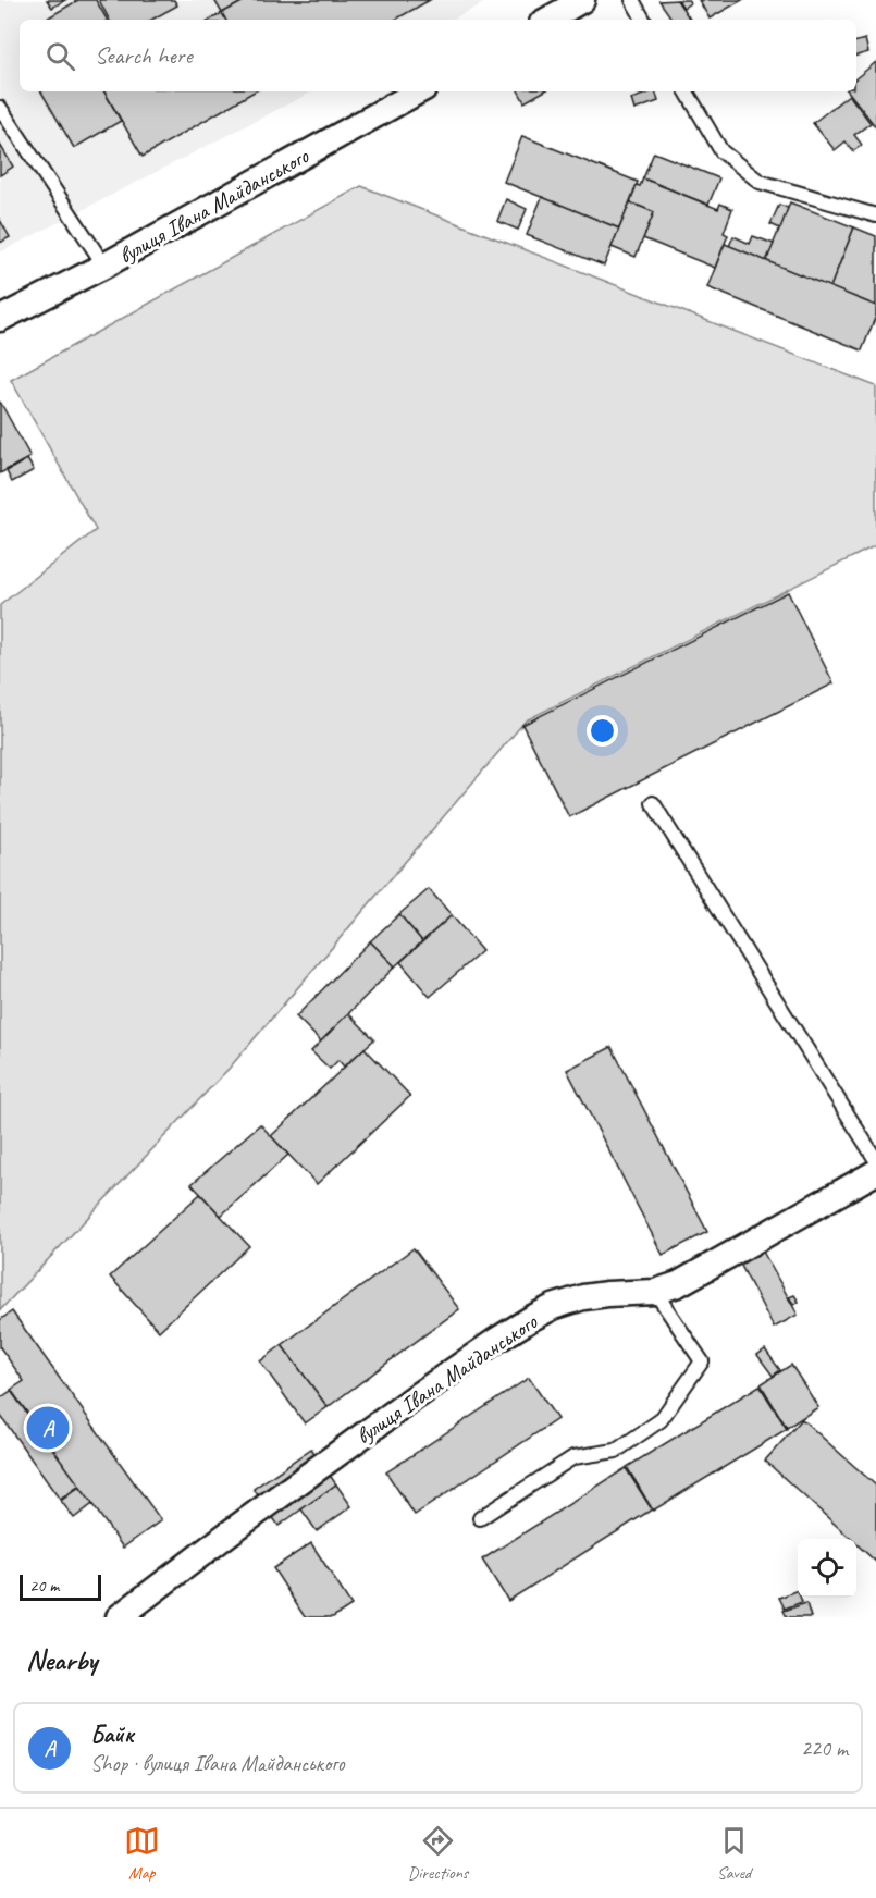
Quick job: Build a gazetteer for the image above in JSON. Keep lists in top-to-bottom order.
{
  "streets": {
    "street": ["вулиця Івана Майданського"]
  },
  "scale_bar": "20 m",
  "page": {
    "search": "Search here",
    "pins": "A",
    "scale": "20 m",
    "heading": "Nearby",
    "list": [
      {
        "mark": "A",
        "name": "Байк",
        "note": "Shop · вулиця Івана Майданського",
        "value": "220 m"
      }
    ],
    "nav": ["Map", "Directions", "Saved"]
  }
}
